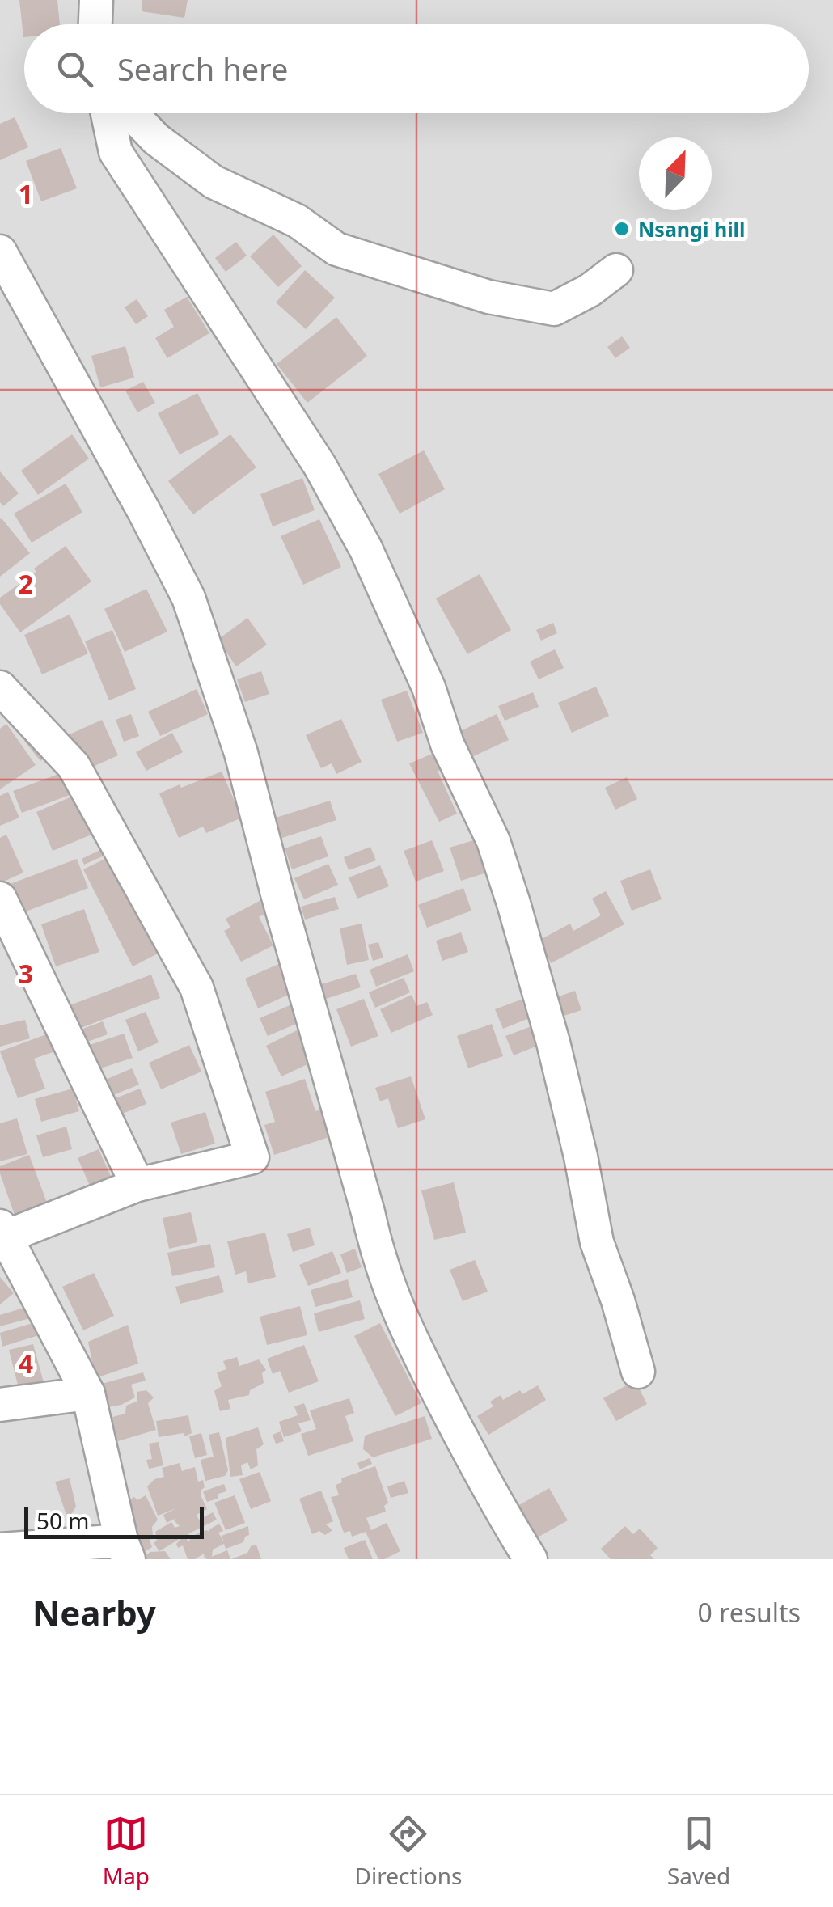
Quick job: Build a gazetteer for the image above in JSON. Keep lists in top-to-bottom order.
{
  "places": ["Nsangi hill"],
  "scale_bar": "50 m",
  "north": "top right",
  "page": {
    "search": "Search here",
    "scale": "50 m",
    "heading": ["Nearby", "0 results"],
    "nav": ["Map", "Directions", "Saved"]
  },
  "grid": {
    "rows": [
      "1",
      "2",
      "3",
      "4"
    ]
  }
}
